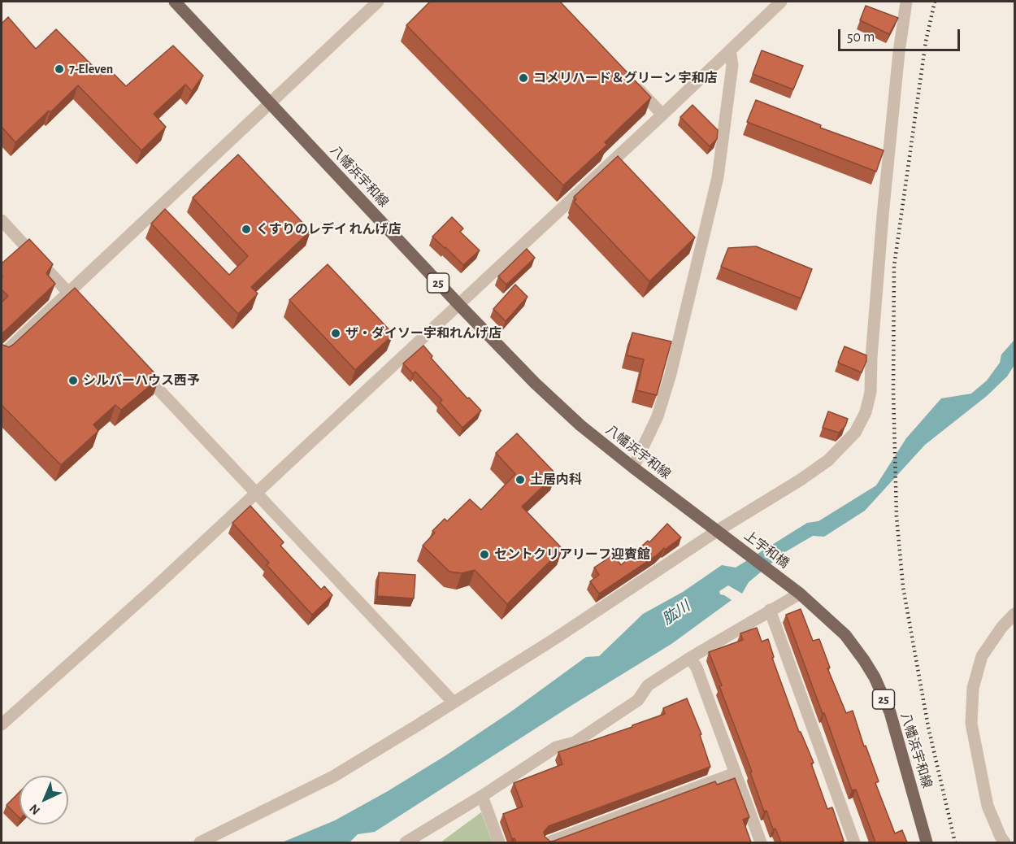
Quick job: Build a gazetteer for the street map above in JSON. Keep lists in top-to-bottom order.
{
  "streets": {
    "main road": ["八幡浜宇和線", "25", "上宇和橋"]
  },
  "crossings": [
    ["八幡浜宇和線", "上宇和橋"]
  ],
  "water": ["肱川"],
  "places": [
    "7-Eleven",
    "コメリハード＆グリーン 宇和店",
    "くすりのレデイ れんげ店",
    "ザ・ダイソー宇和れんげ店",
    "シルバーハウス西予",
    "土居内科",
    "セントクリアリーフ迎賓館"
  ],
  "scale_bar": "50 m",
  "north": "bottom left"
}
